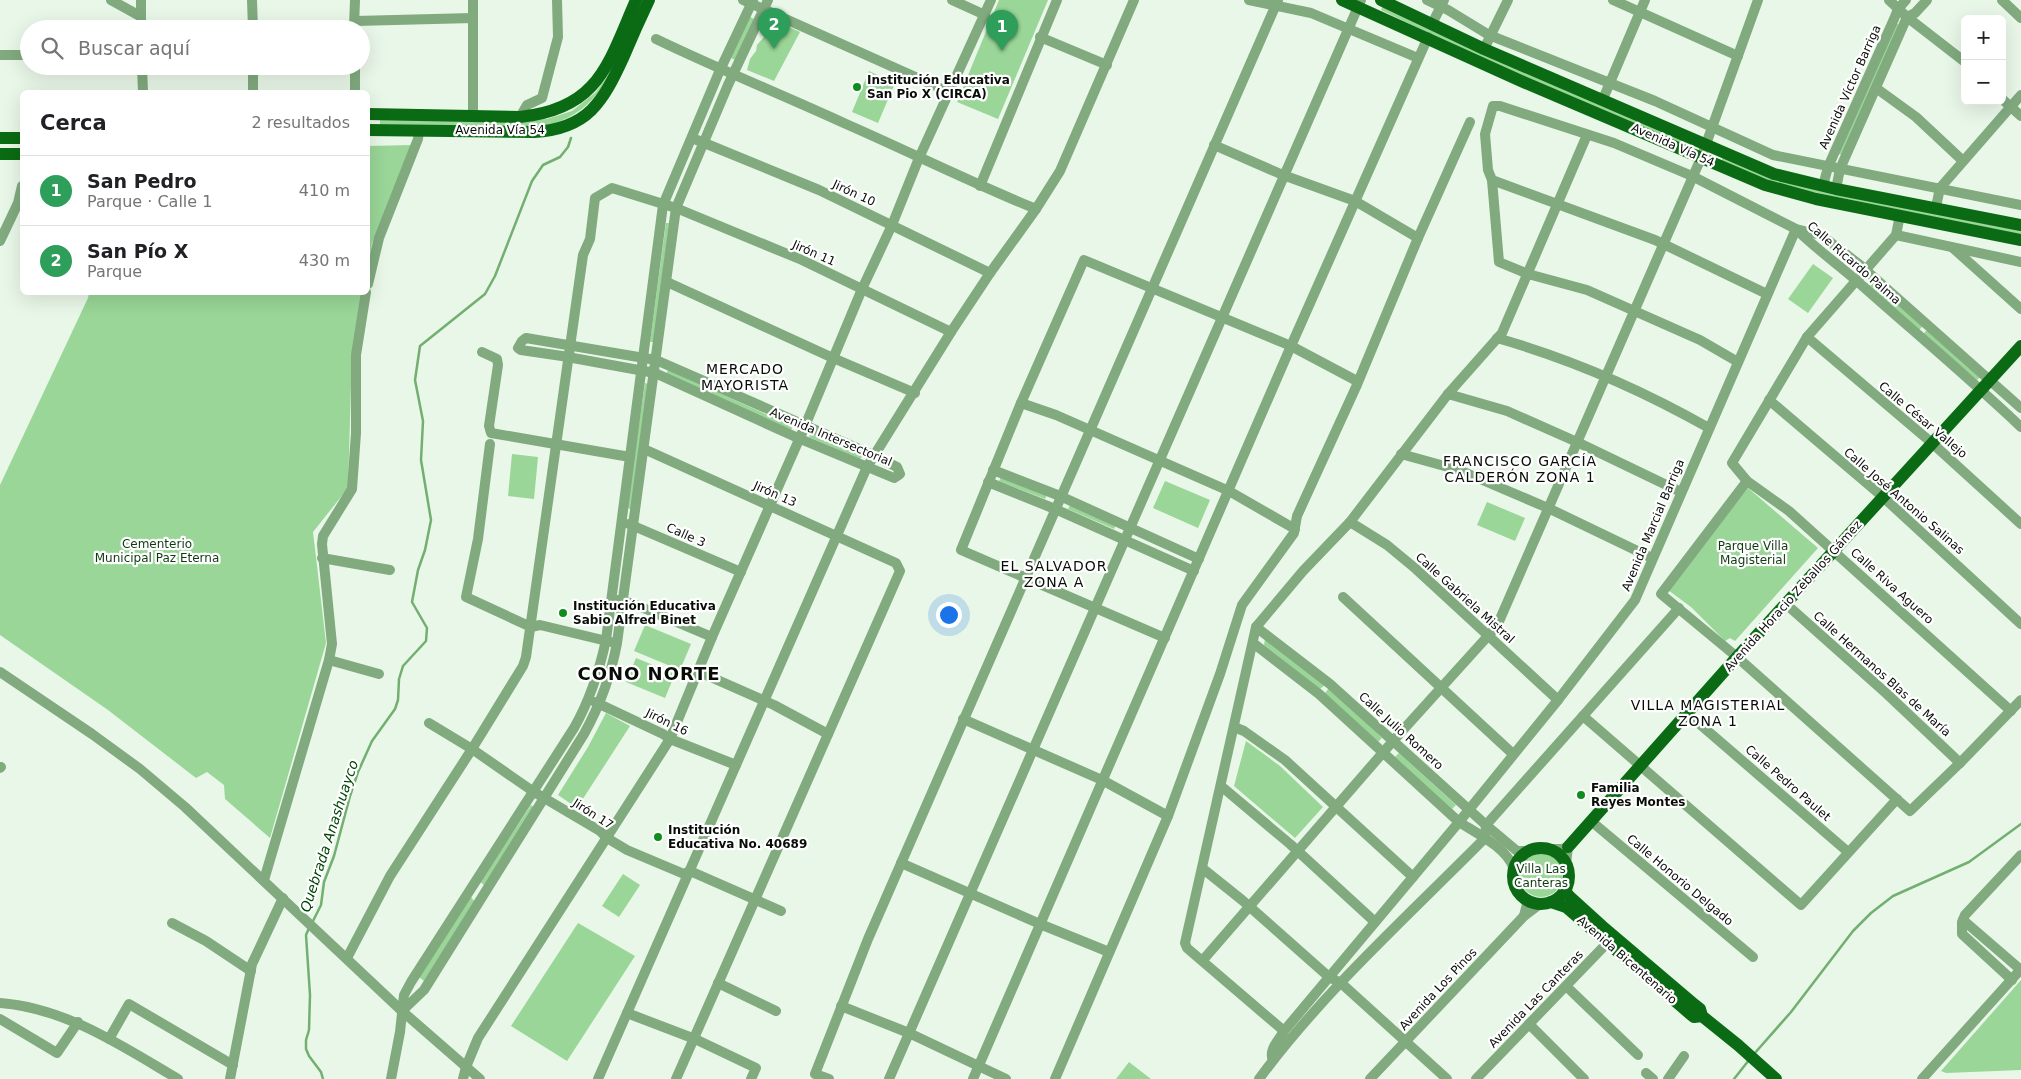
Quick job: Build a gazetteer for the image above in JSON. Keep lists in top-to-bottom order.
{
  "streets": {
    "main road": ["Avenida Vía 54", "Avenida Horacio Zeballos Gámez", "Avenida Bicentenario"],
    "street": [
      "Avenida Víctor Barriga",
      "Jirón 10",
      "Jirón 11",
      "Calle Ricardo Palma",
      "Calle César Vallejo",
      "Avenida Intersectorial",
      "Jirón 13",
      "Calle José Antonio Salinas",
      "Avenida Marcial Barriga",
      "Calle 3",
      "Calle Riva Aguero",
      "Calle Gabriela Mistral",
      "Calle Hermanos Blas de María",
      "Jirón 16",
      "Calle Julio Romero",
      "Calle Pedro Paulet",
      "Jirón 17",
      "Calle Honorio Delgado",
      "Avenida Los Pinos",
      "Avenida Las Canteras"
    ]
  },
  "crossings": [
    ["Avenida Víctor Barriga", "Avenida Vía 54"],
    ["Jirón 11", "Avenida Intersectorial"],
    ["Calle Ricardo Palma", "Avenida Marcial Barriga"],
    ["Calle Ricardo Palma", "Avenida Horacio Zeballos Gámez"],
    ["Calle César Vallejo", "Avenida Horacio Zeballos Gámez"],
    ["Calle José Antonio Salinas", "Calle Riva Aguero"],
    ["Calle José Antonio Salinas", "Avenida Horacio Zeballos Gámez"],
    ["Avenida Marcial Barriga", "Calle Gabriela Mistral"],
    ["Avenida Marcial Barriga", "Calle Julio Romero"],
    ["Calle Riva Aguero", "Avenida Horacio Zeballos Gámez"],
    ["Avenida Horacio Zeballos Gámez", "Calle Hermanos Blas de María"],
    ["Avenida Horacio Zeballos Gámez", "Calle Pedro Paulet"],
    ["Avenida Horacio Zeballos Gámez", "Calle Honorio Delgado"],
    ["Calle Julio Romero", "Avenida Bicentenario"],
    ["Calle Julio Romero", "Avenida Los Pinos"],
    ["Avenida Bicentenario", "Avenida Los Pinos"],
    ["Avenida Bicentenario", "Avenida Las Canteras"]
  ],
  "districts": [
    "MERCADO MAYORISTA",
    "FRANCISCO GARCÍA CALDERÓN ZONA 1",
    "EL SALVADOR ZONA A",
    "CONO NORTE",
    "VILLA MAGISTERIAL ZONA 1"
  ],
  "water": ["Quebrada Anashuayco"],
  "parks": ["Cementerio Municipal Paz Eterna", "Parque Villa Magisterial", "Villa Las Canteras"],
  "places": [
    "Institución Educativa San Pio X (CIRCA)",
    "Institución Educativa Sabio Alfred Binet",
    "Familia Reyes Montes",
    "Institución Educativa No. 40689"
  ],
  "page": {
    "pins": ["2", "1"],
    "map_buttons": ["+", "−"],
    "search": "Buscar aquí",
    "heading": ["Cerca", "2 resultados"],
    "list": [
      {
        "mark": "1",
        "name": "San Pedro",
        "note": "Parque · Calle 1",
        "value": "410 m"
      },
      {
        "mark": "2",
        "name": "San Pío X",
        "note": "Parque",
        "value": "430 m"
      }
    ]
  }
}
